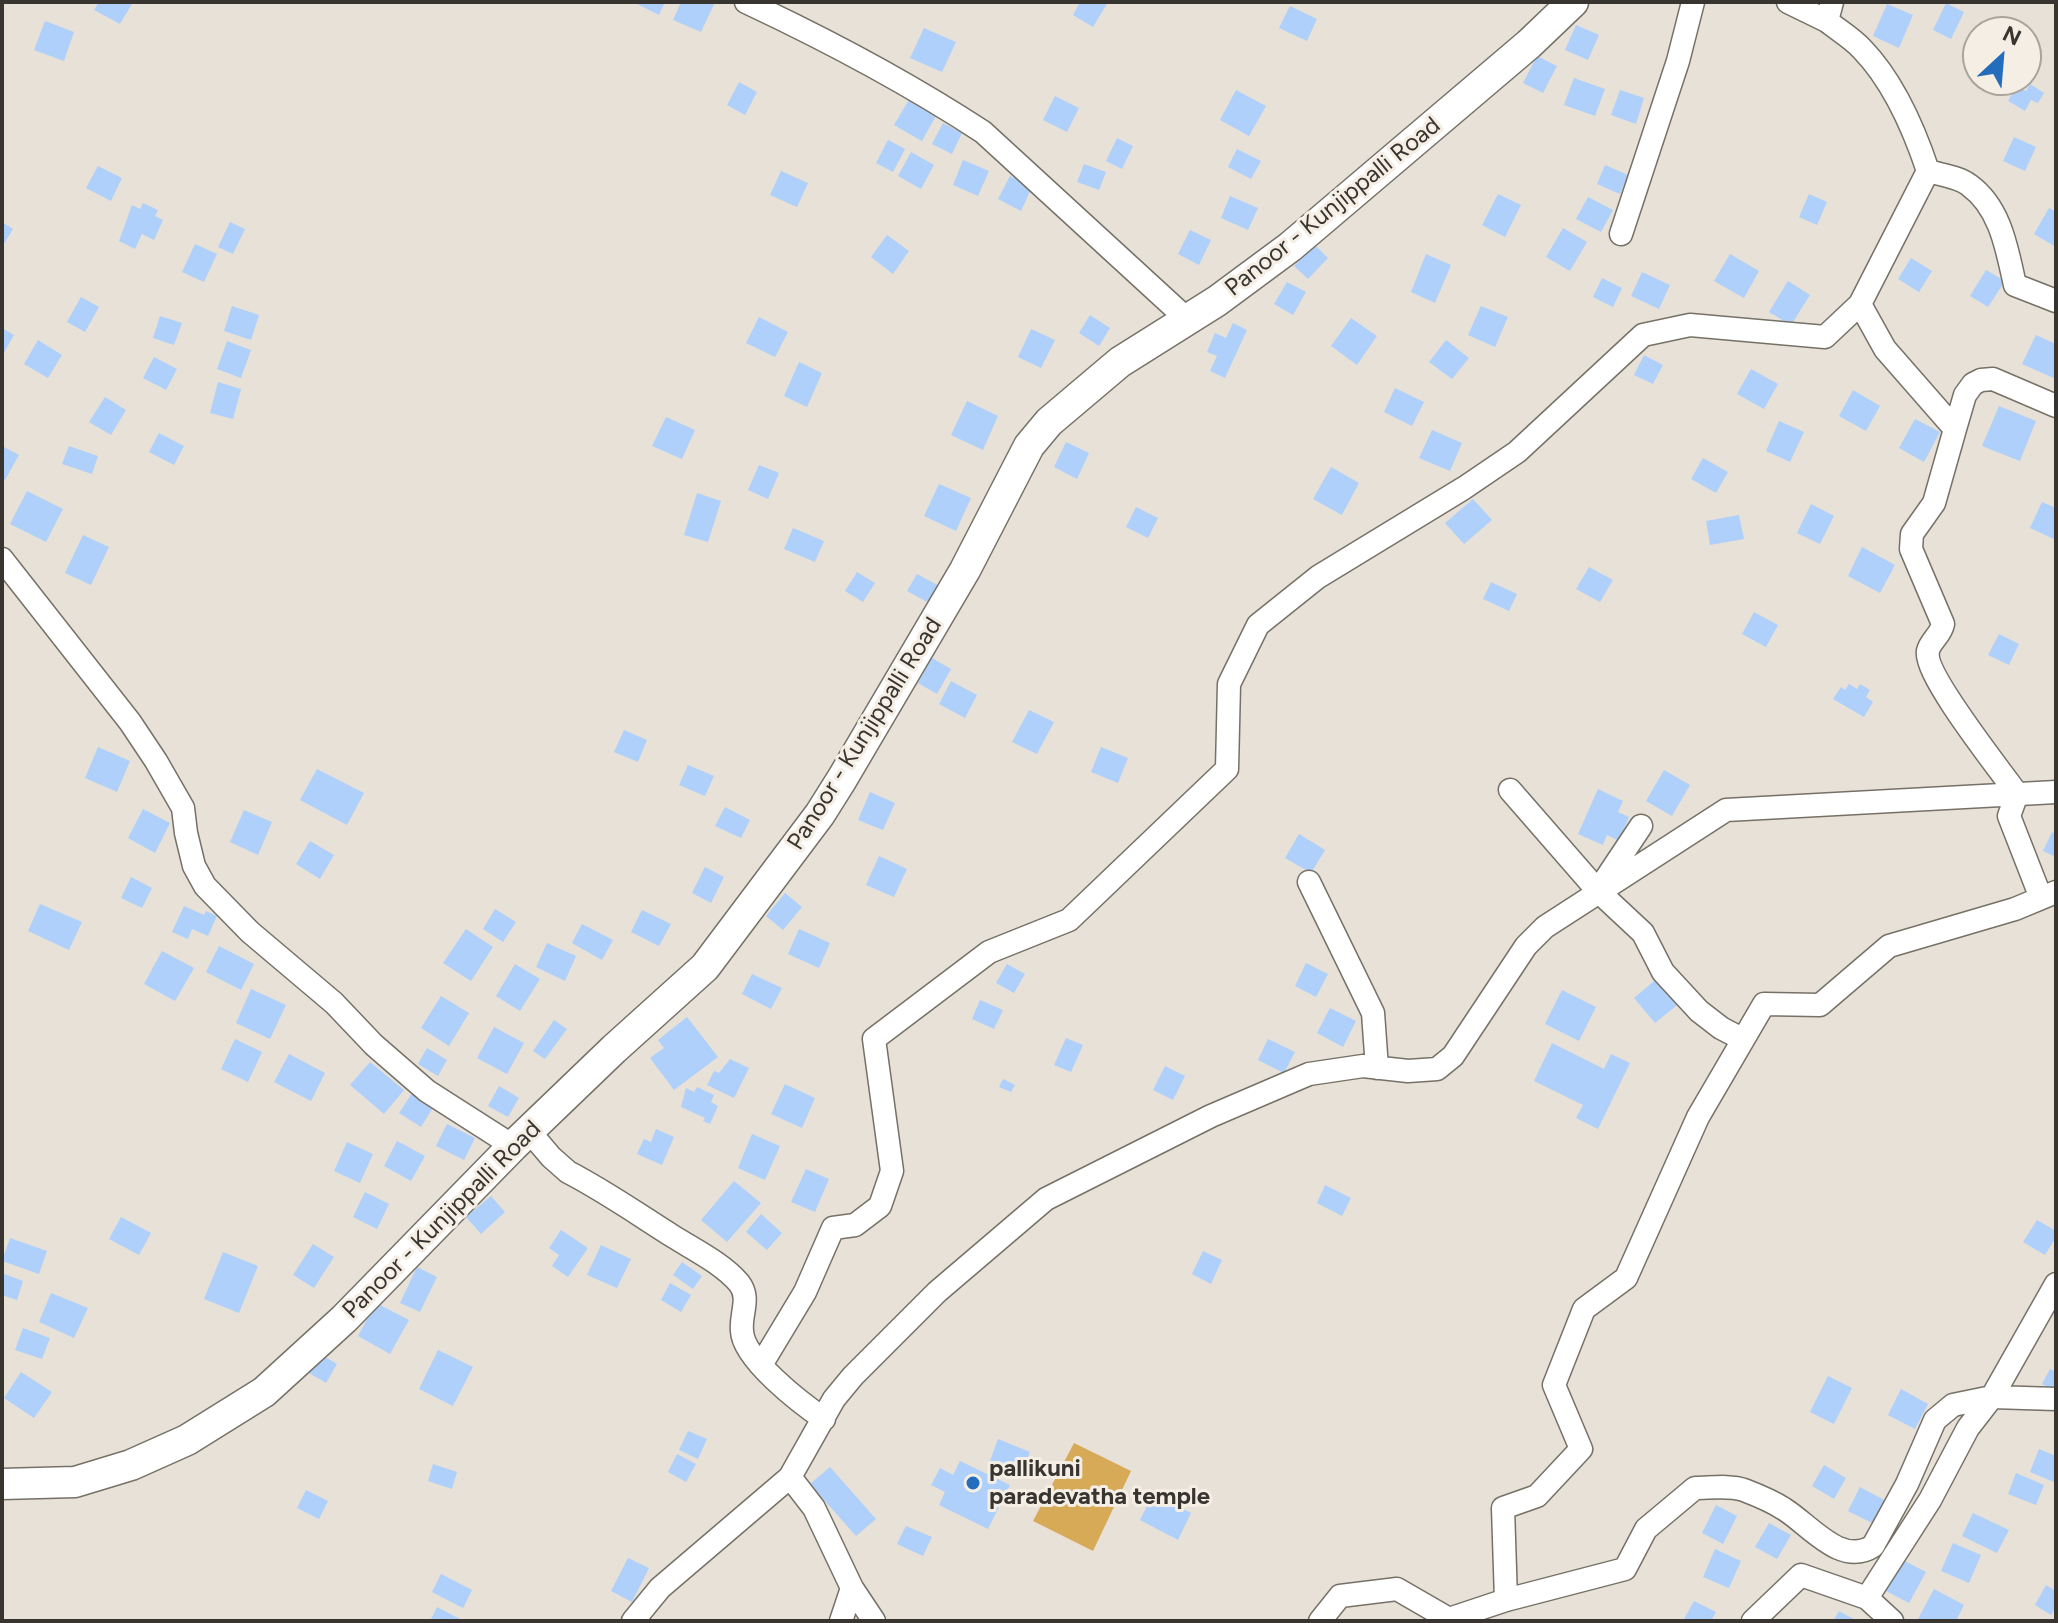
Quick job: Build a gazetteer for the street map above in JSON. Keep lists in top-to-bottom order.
{
  "streets": {
    "main road": ["Panoor - Kunjippalli Road"]
  },
  "places": ["pallikuni paradevatha temple"],
  "north": "top right"
}
